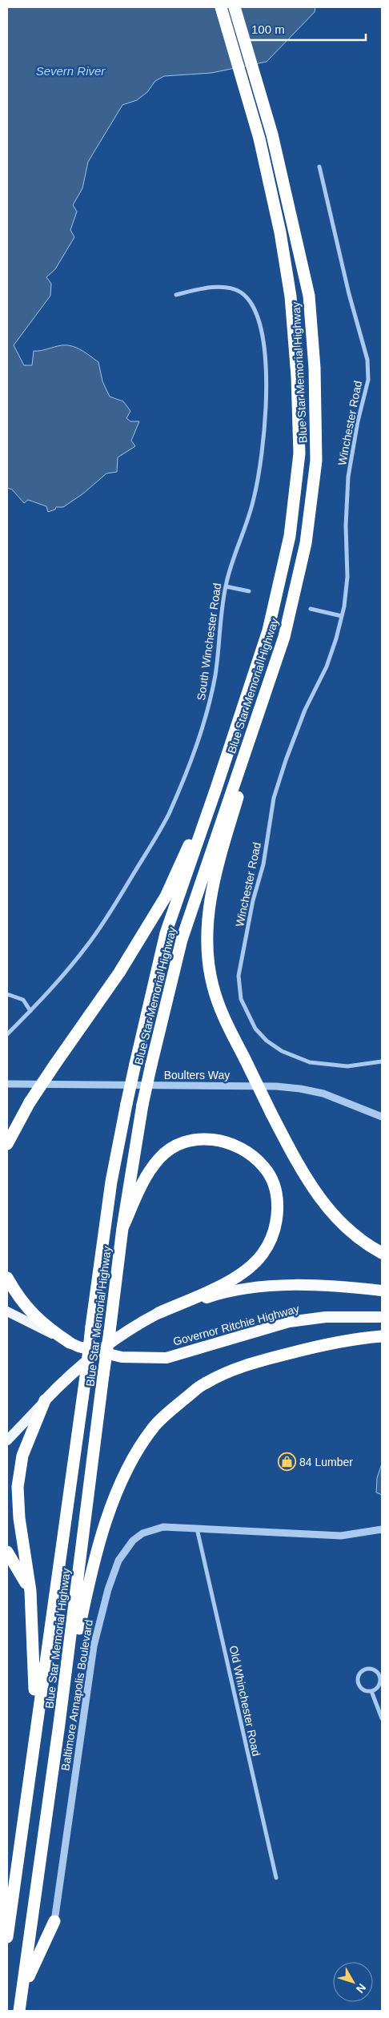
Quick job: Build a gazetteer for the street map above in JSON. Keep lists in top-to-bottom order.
{
  "streets": {
    "highway": ["Blue Star Memorial Highway", "Governor Ritchie Highway"],
    "street": [
      "Winchester Road",
      "South Winchester Road",
      "Boulters Way",
      "Baltimore Annapolis Boulevard",
      "Old Whinchester Road"
    ]
  },
  "crossings": [
    ["Baltimore Annapolis Boulevard", "Old Whinchester Road"]
  ],
  "water": ["Severn River"],
  "places": {
    "shop": ["84 Lumber"]
  },
  "scale_bar": "100 m",
  "north": "bottom right"
}
